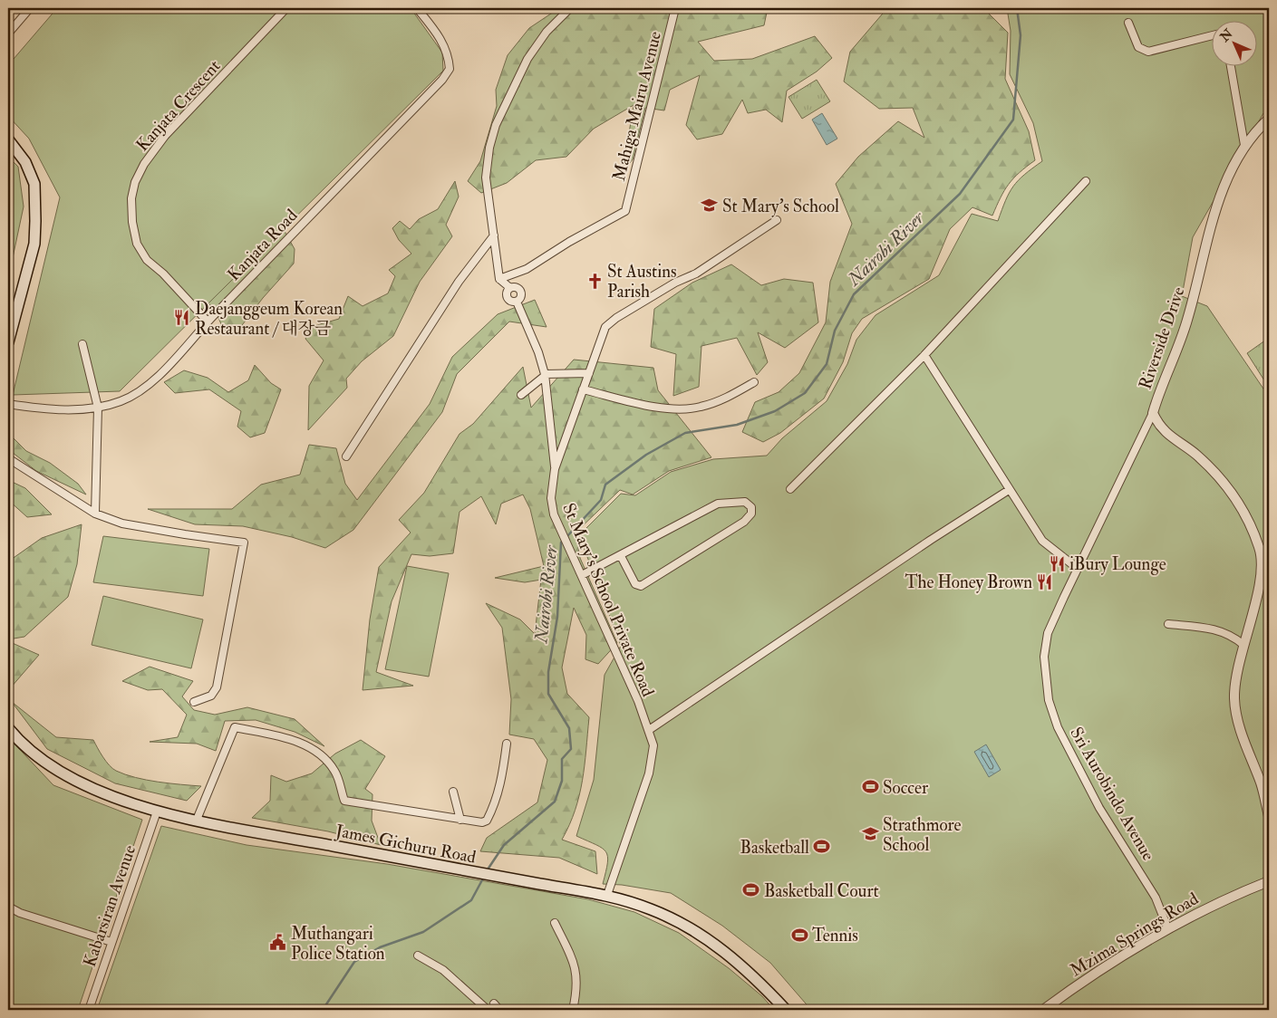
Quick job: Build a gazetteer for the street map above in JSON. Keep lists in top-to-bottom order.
{
  "streets": {
    "main road": ["James Gichuru Road"],
    "street": [
      "Kanjata Crescent",
      "Mahiga Mairu Avenue",
      "Kanjata Road",
      "Riverside Drive",
      "St Mary's School Private Road",
      "Sri Aurobindo Avenue",
      "Kabarsiran Avenue",
      "Mzima Springs Road"
    ]
  },
  "crossings": [
    ["Kanjata Crescent", "Kanjata Road"],
    ["Riverside Drive", "Sri Aurobindo Avenue"],
    ["St Mary's School Private Road", "James Gichuru Road"],
    ["Sri Aurobindo Avenue", "Mzima Springs Road"],
    ["James Gichuru Road", "Kabarsiran Avenue"]
  ],
  "water": ["Nairobi River"],
  "places": {
    "school or university": ["St Mary's School", "Strathmore School"],
    "church": ["St Austins Parish"],
    "restaurant": ["Daejanggeum Korean Restaurant / 대장금", "iBury Lounge", "The Honey Brown"],
    "sports": [
      "Soccer",
      "Basketball",
      "Basketball Court",
      "Tennis"
    ],
    "public building": ["Muthangari Police Station"]
  },
  "north": "top left"
}
